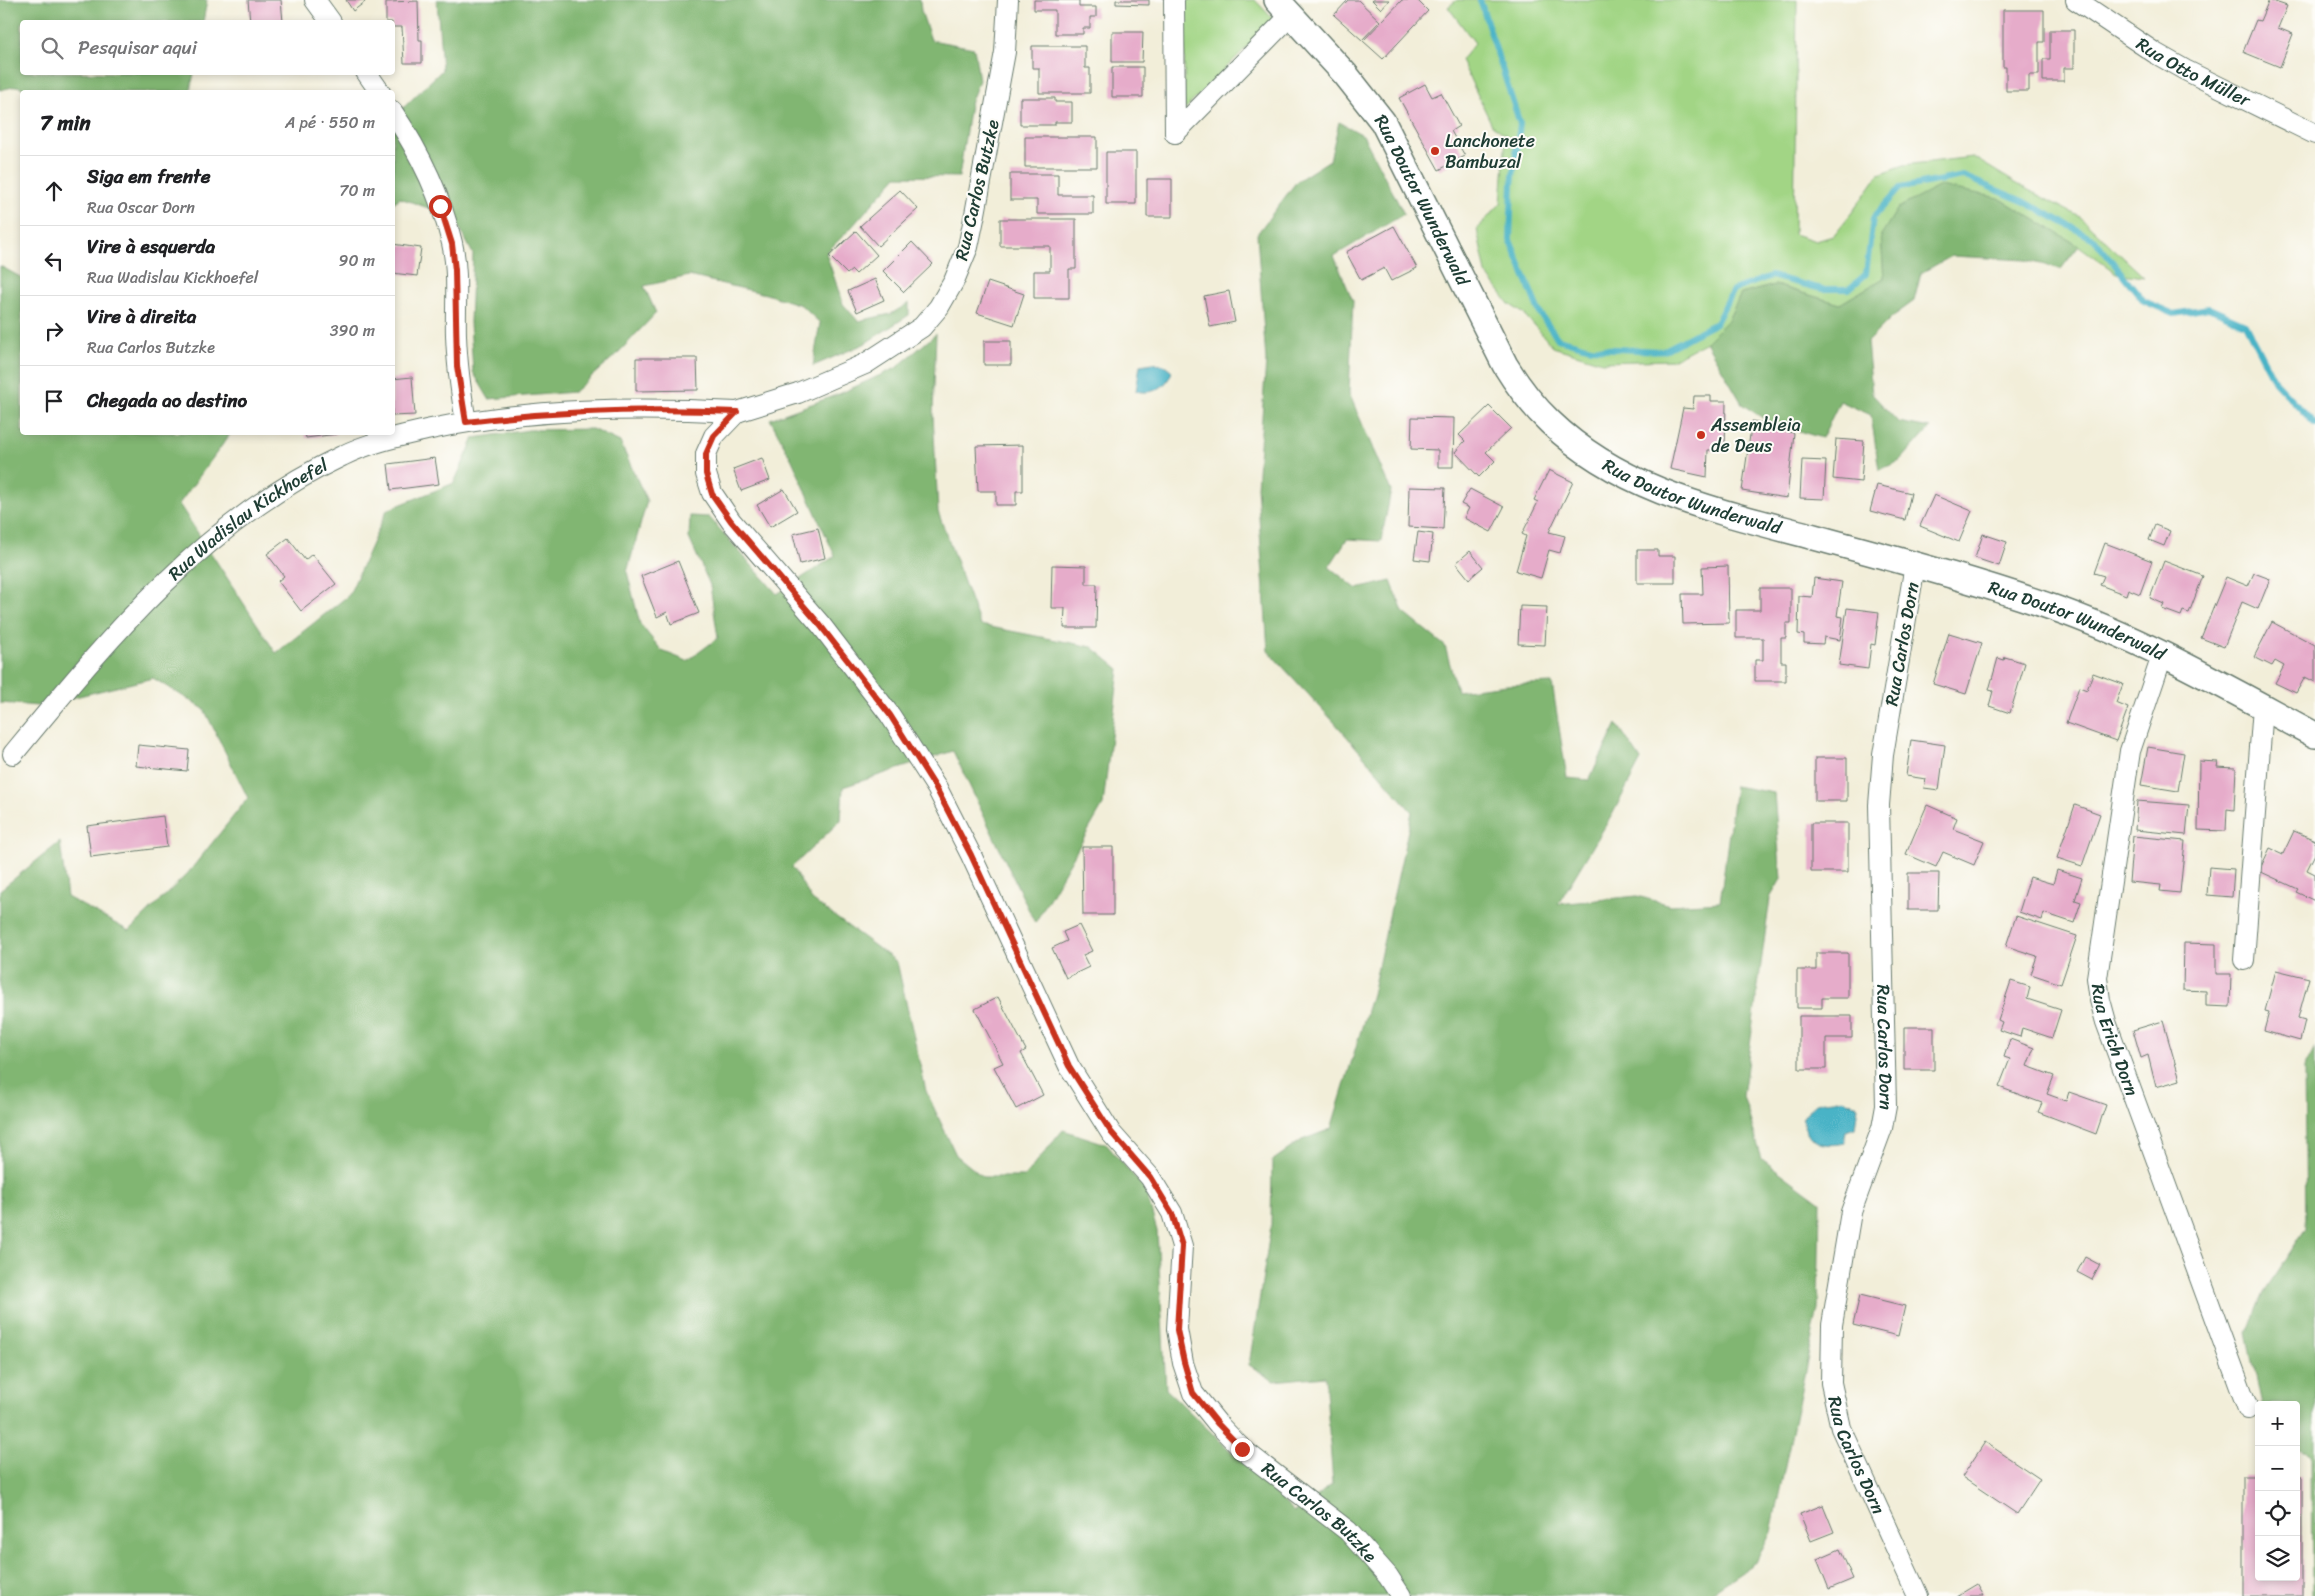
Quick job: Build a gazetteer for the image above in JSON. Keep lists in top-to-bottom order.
{
  "streets": {
    "street": [
      "Rua Otto Müller",
      "Rua Carlos Butzke",
      "Rua Doutor Wunderwald",
      "Rua Wadislau Kickhoefel",
      "Rua Carlos Dorn",
      "Rua Erich Dorn"
    ]
  },
  "crossings": [
    ["Rua Carlos Butzke", "Rua Wadislau Kickhoefel"],
    ["Rua Doutor Wunderwald", "Rua Carlos Dorn"],
    ["Rua Doutor Wunderwald", "Rua Erich Dorn"]
  ],
  "places": ["Lanchonete Bambuzal", "Assembleia de Deus"],
  "page": {
    "search": "Pesquisar aqui",
    "heading": ["7 min", "A pé · 550 m"],
    "list": [
      ["Siga em frente", "Rua Oscar Dorn", "70 m"],
      ["Vire à esquerda", "Rua Wadislau Kickhoefel", "90 m"],
      ["Vire à direita", "Rua Carlos Butzke", "390 m"],
      "Chegada ao destino"
    ],
    "map_buttons": ["+", "−"]
  }
}
